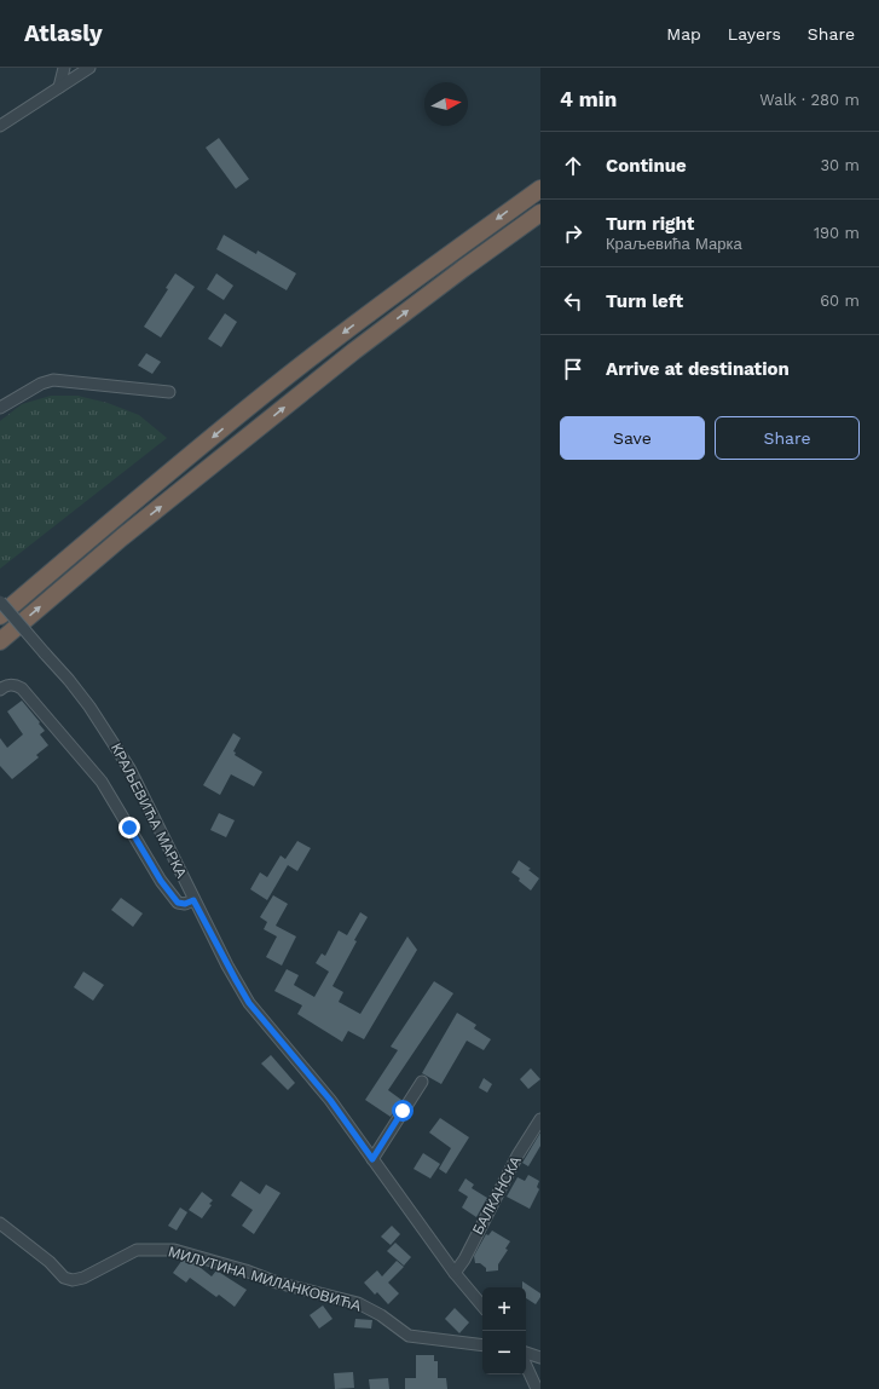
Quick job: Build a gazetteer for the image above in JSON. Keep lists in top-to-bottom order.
{
  "streets": {
    "street": ["КРАЉЕВИЋА МАРКА", "БАЛКАНСКА", "МИЛУТИНА МИЛАНКОВИЋА"]
  },
  "crossings": [
    ["КРАЉЕВИЋА МАРКА", "БАЛКАНСКА"]
  ],
  "north": "right",
  "page": {
    "header": "Atlasly",
    "nav": ["Map", "Layers", "Share"],
    "heading": ["4 min", "Walk · 280 m"],
    "list": [
      ["Continue", "30 m"],
      ["Turn right", "Краљевића Марка", "190 m"],
      ["Turn left", "60 m"],
      "Arrive at destination"
    ],
    "buttons": ["Save", "Share"],
    "map_buttons": ["+", "−"]
  }
}
